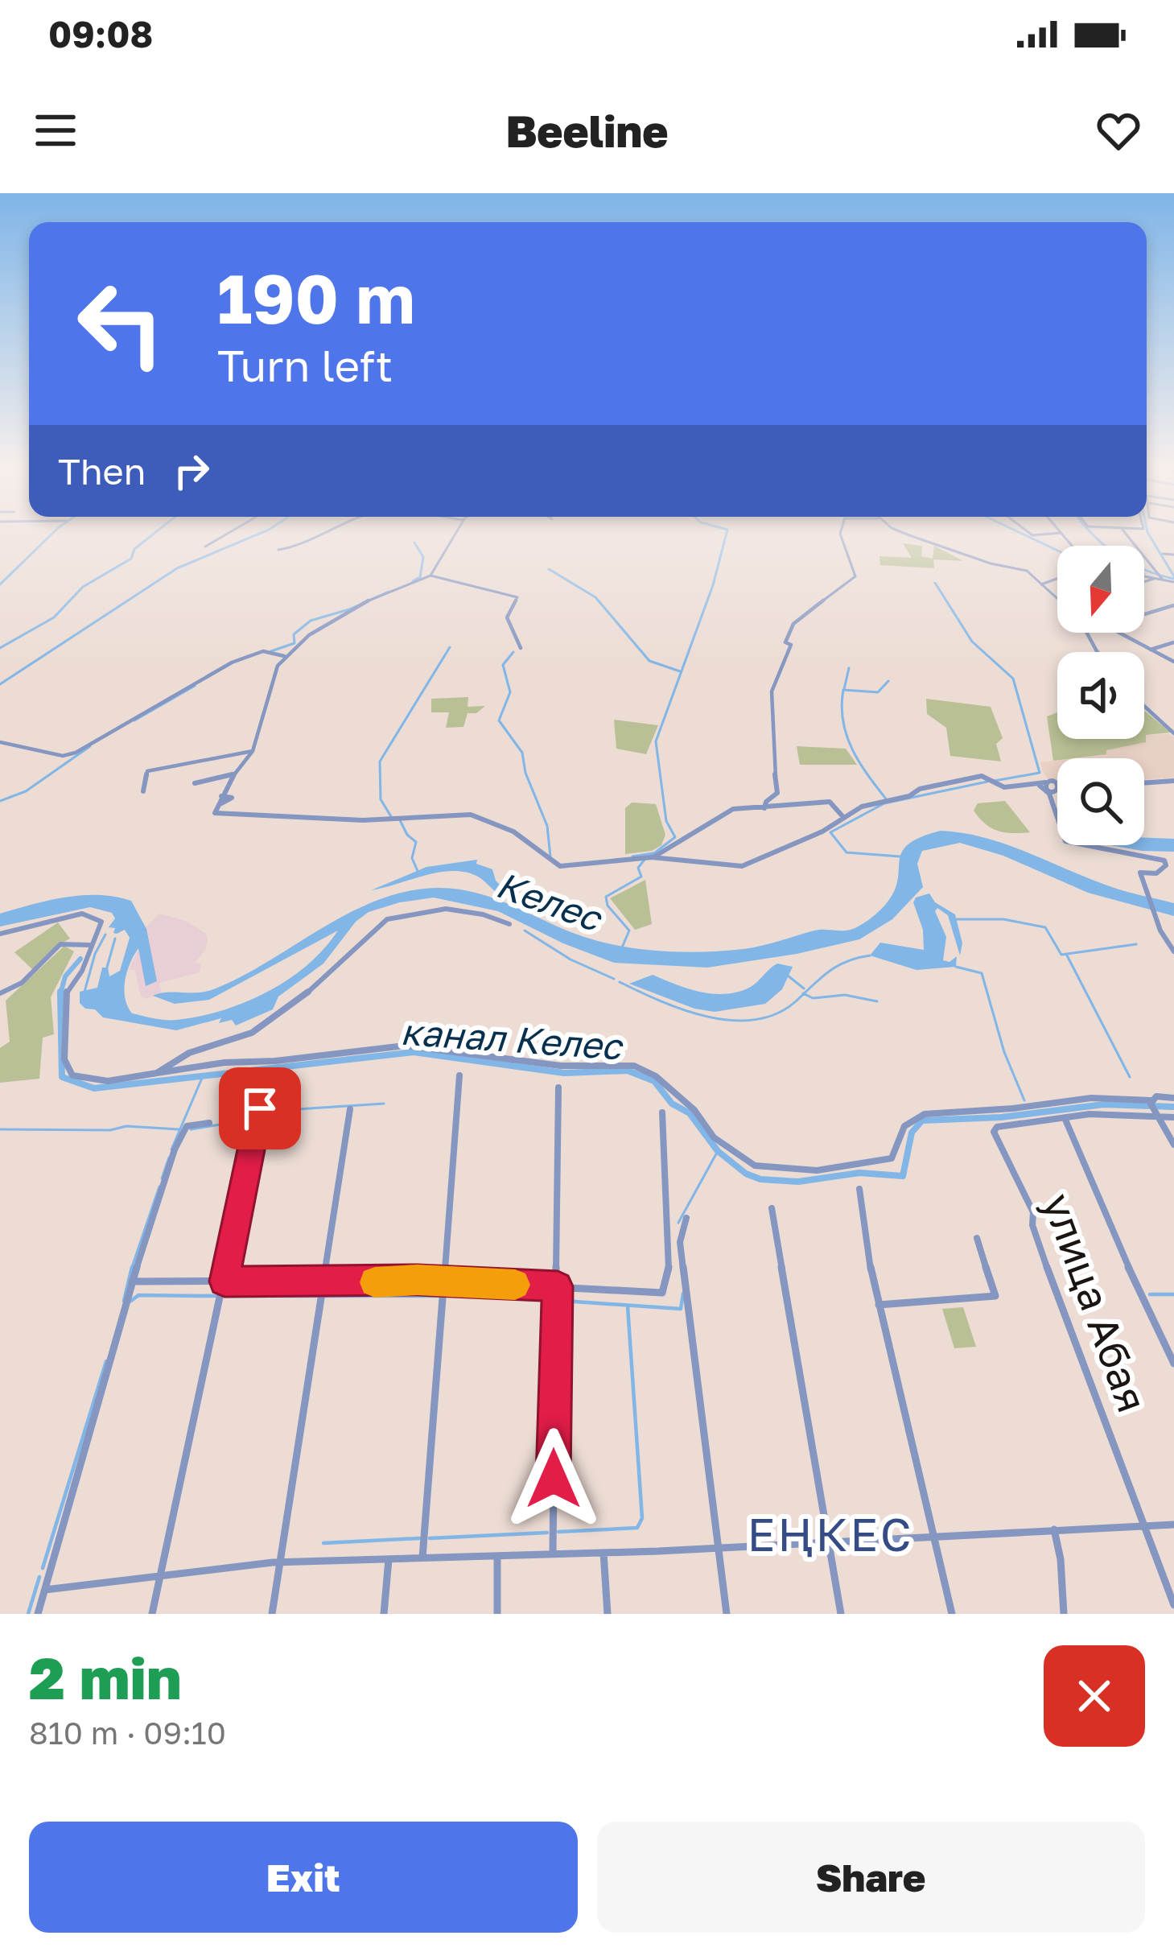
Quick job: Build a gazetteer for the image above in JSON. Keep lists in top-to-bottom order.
{
  "streets": {
    "street": ["улица Абая"]
  },
  "districts": ["ЕҢКЕС"],
  "water": ["Келес", "канал Келес"],
  "north": "bottom",
  "page": {
    "status": "09:08",
    "header": "Beeline",
    "turn": ["190 m", "Turn left"],
    "then": "Then",
    "heading": ["2 min", "810 m · 09:10"],
    "buttons": ["Exit", "Share"]
  }
}
